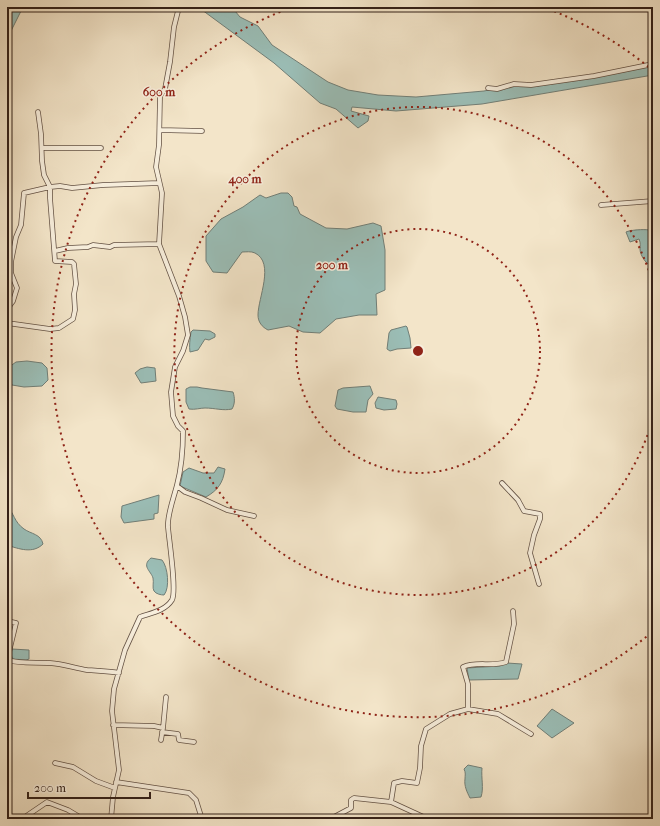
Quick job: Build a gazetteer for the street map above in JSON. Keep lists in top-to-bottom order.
{
  "scale_bar": "200 m",
  "rings": ["600 m", "400 m", "200 m"]
}
